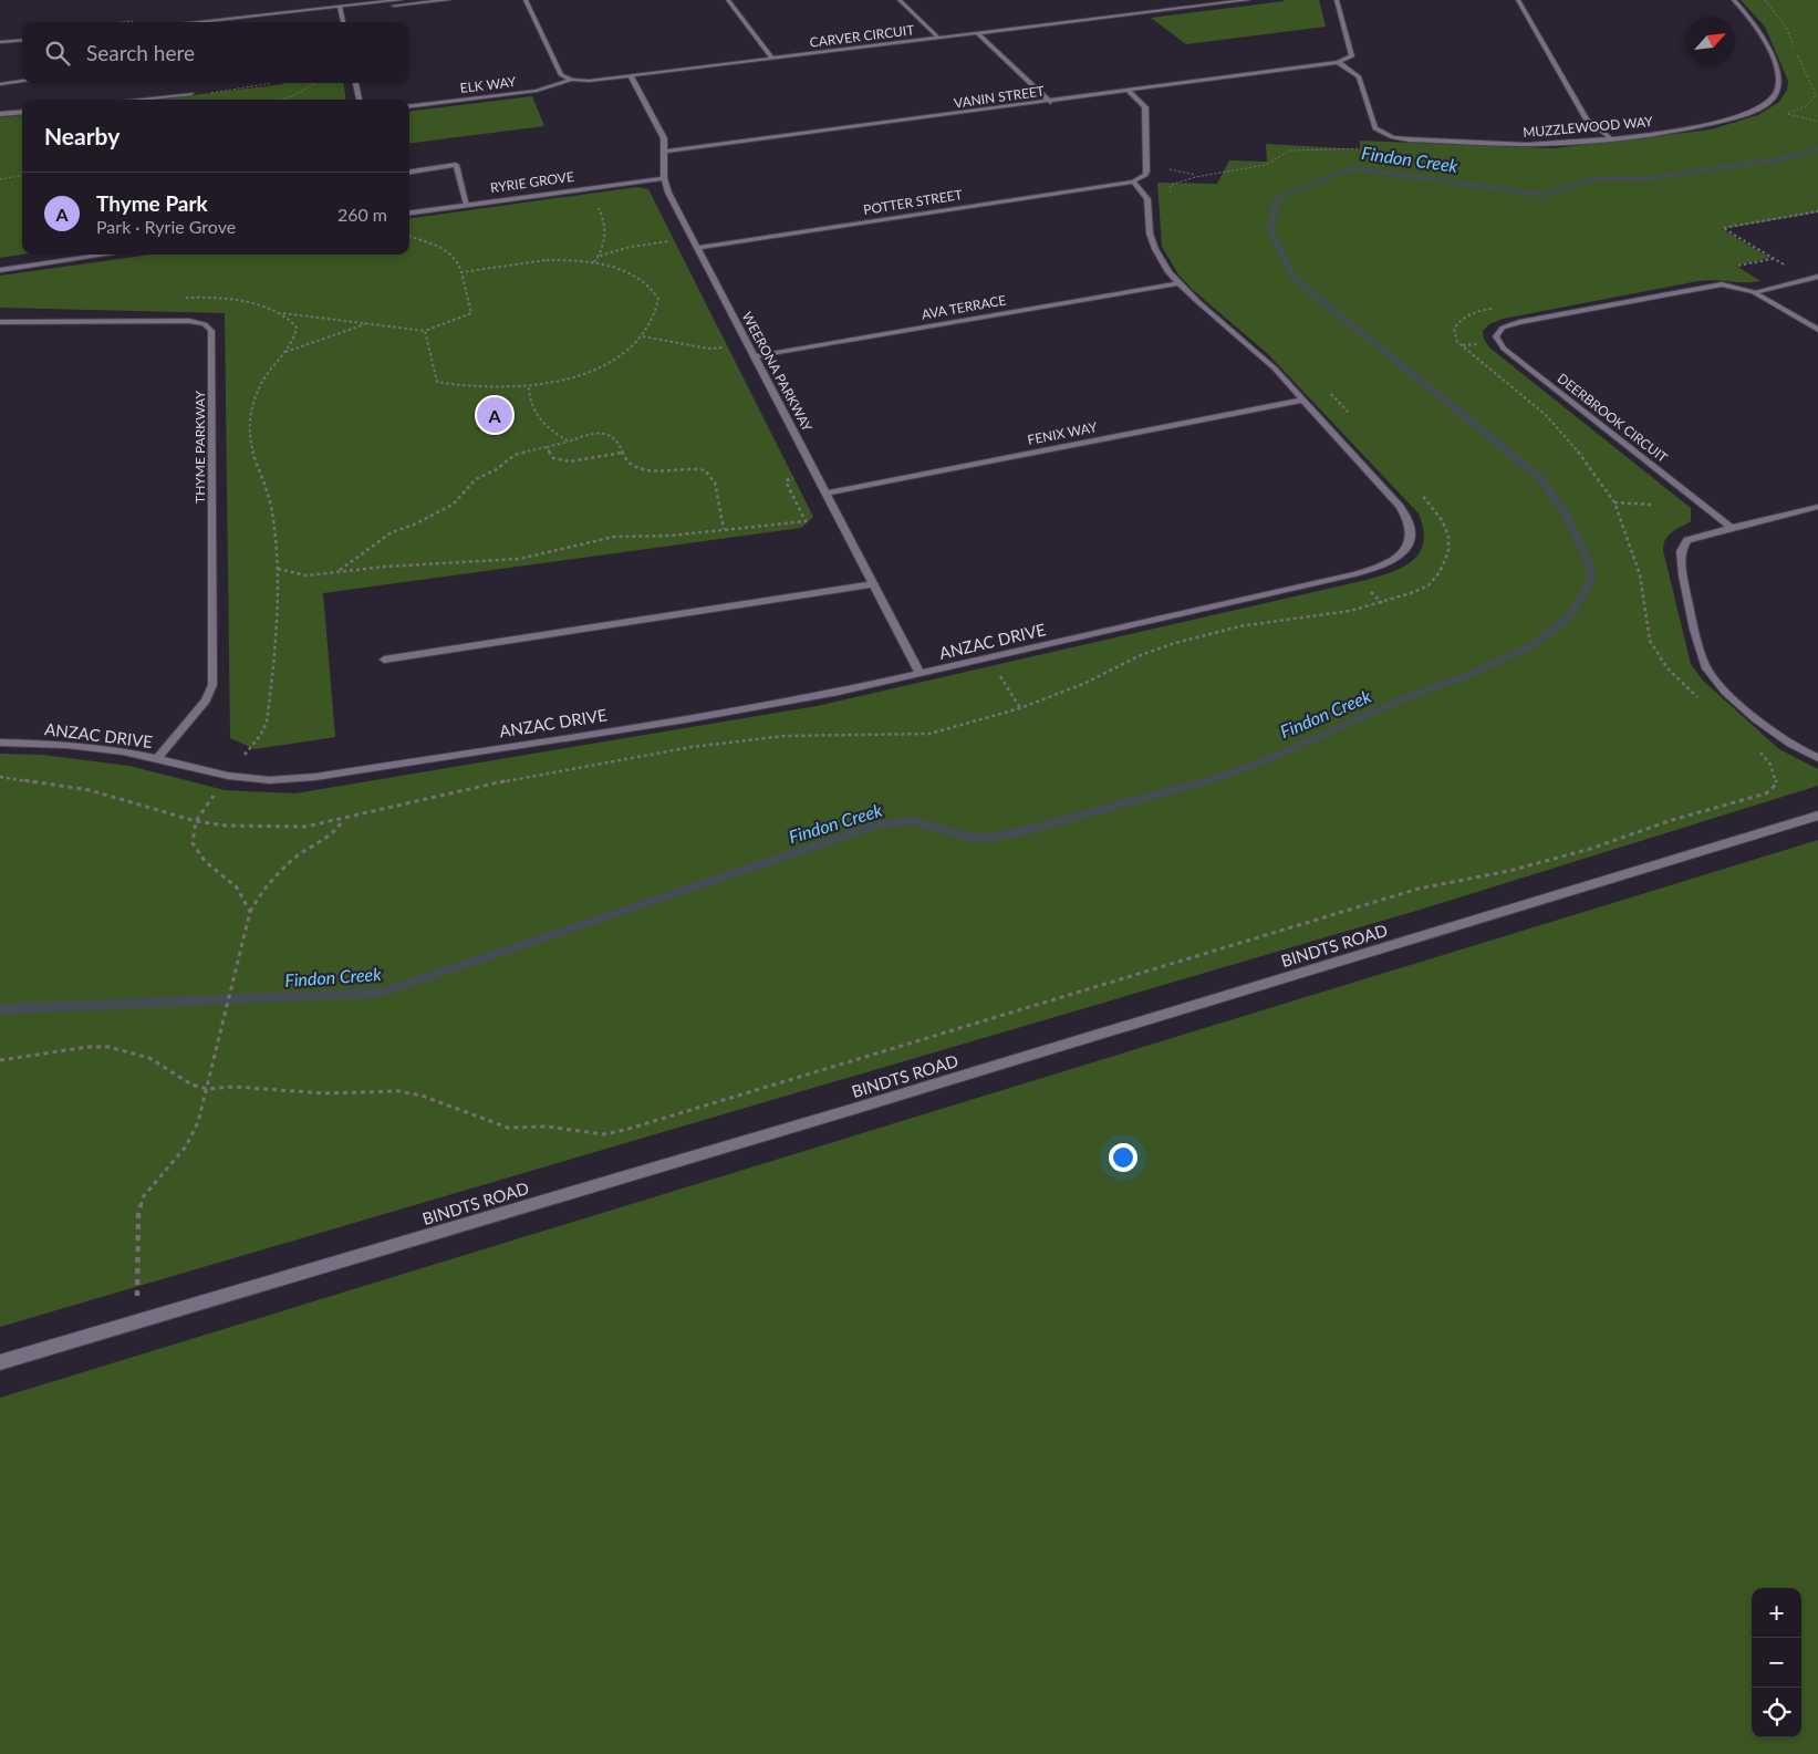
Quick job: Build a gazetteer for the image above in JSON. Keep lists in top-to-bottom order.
{
  "streets": {
    "street": [
      "CARVER CIRCUIT",
      "ELK WAY",
      "VANIN STREET",
      "MUZZLEWOOD WAY",
      "RYRIE GROVE",
      "POTTER STREET",
      "AVA TERRACE",
      "WEERONA PARKWAY",
      "DEERBROOK CIRCUIT",
      "FENIX WAY",
      "THYME PARKWAY",
      "ANZAC DRIVE",
      "BINDTS ROAD"
    ]
  },
  "crossings": [
    ["CARVER CIRCUIT", "ELK WAY"],
    ["CARVER CIRCUIT", "WEERONA PARKWAY"],
    ["VANIN STREET", "MUZZLEWOOD WAY"],
    ["VANIN STREET", "WEERONA PARKWAY"],
    ["RYRIE GROVE", "WEERONA PARKWAY"],
    ["POTTER STREET", "WEERONA PARKWAY"],
    ["POTTER STREET", "ANZAC DRIVE"],
    ["AVA TERRACE", "WEERONA PARKWAY"],
    ["AVA TERRACE", "ANZAC DRIVE"],
    ["WEERONA PARKWAY", "FENIX WAY"],
    ["WEERONA PARKWAY", "ANZAC DRIVE"],
    ["FENIX WAY", "ANZAC DRIVE"],
    ["THYME PARKWAY", "ANZAC DRIVE"]
  ],
  "water": ["Findon Creek"],
  "north": "top right",
  "page": {
    "search": "Search here",
    "heading": "Nearby",
    "list": [
      {
        "mark": "A",
        "name": "Thyme Park",
        "note": "Park · Ryrie Grove",
        "value": "260 m"
      }
    ],
    "pins": "A",
    "map_buttons": ["+", "−"]
  }
}
